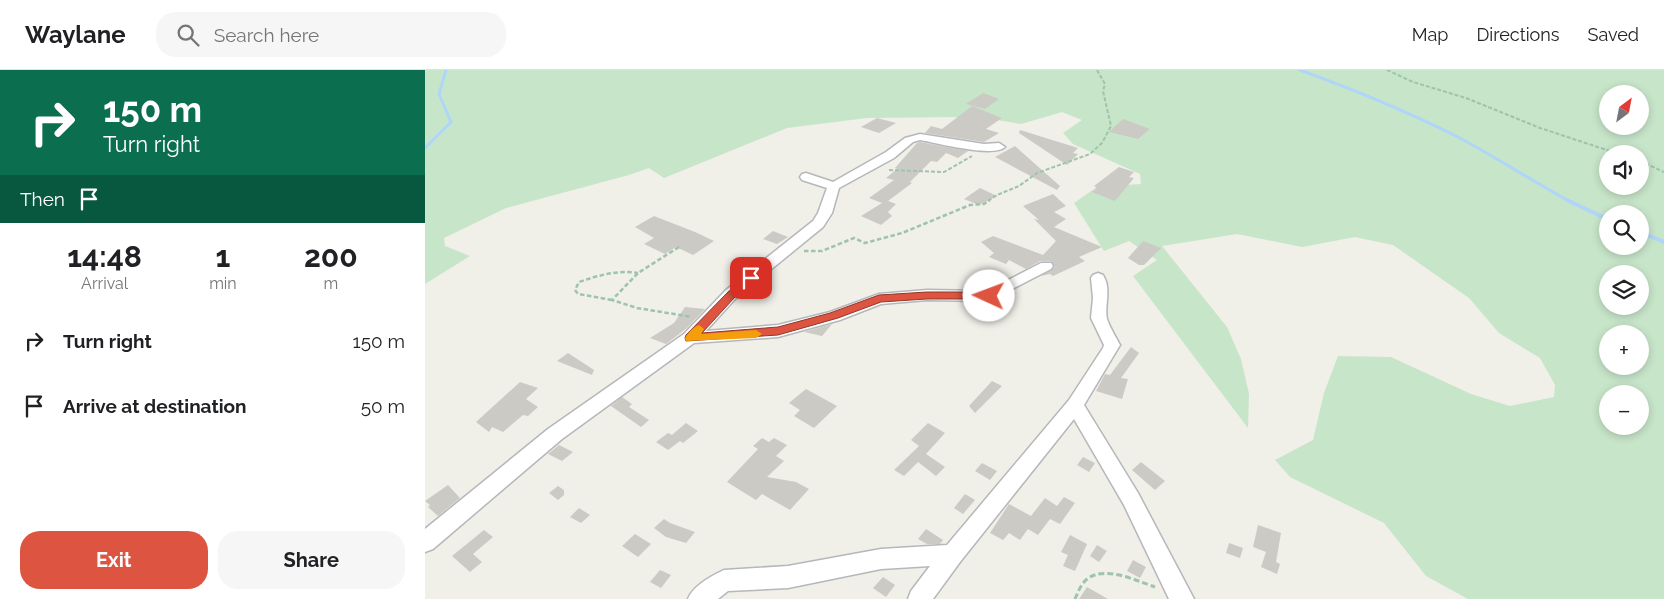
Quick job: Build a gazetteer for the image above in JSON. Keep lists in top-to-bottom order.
{
  "north": "top right",
  "page": {
    "header": "Waylane",
    "search": "Search here",
    "nav": ["Map", "Directions", "Saved"],
    "turn": ["150 m", "Turn right"],
    "map_buttons": ["+", "−"],
    "then": "Then",
    "eta": [
      "14:48",
      "Arrival",
      "1",
      "min",
      "200",
      "m"
    ],
    "list": [
      {
        "name": "Turn right",
        "value": "150 m"
      },
      {
        "name": "Arrive at destination",
        "value": "50 m"
      }
    ],
    "buttons": ["Exit", "Share"]
  }
}
